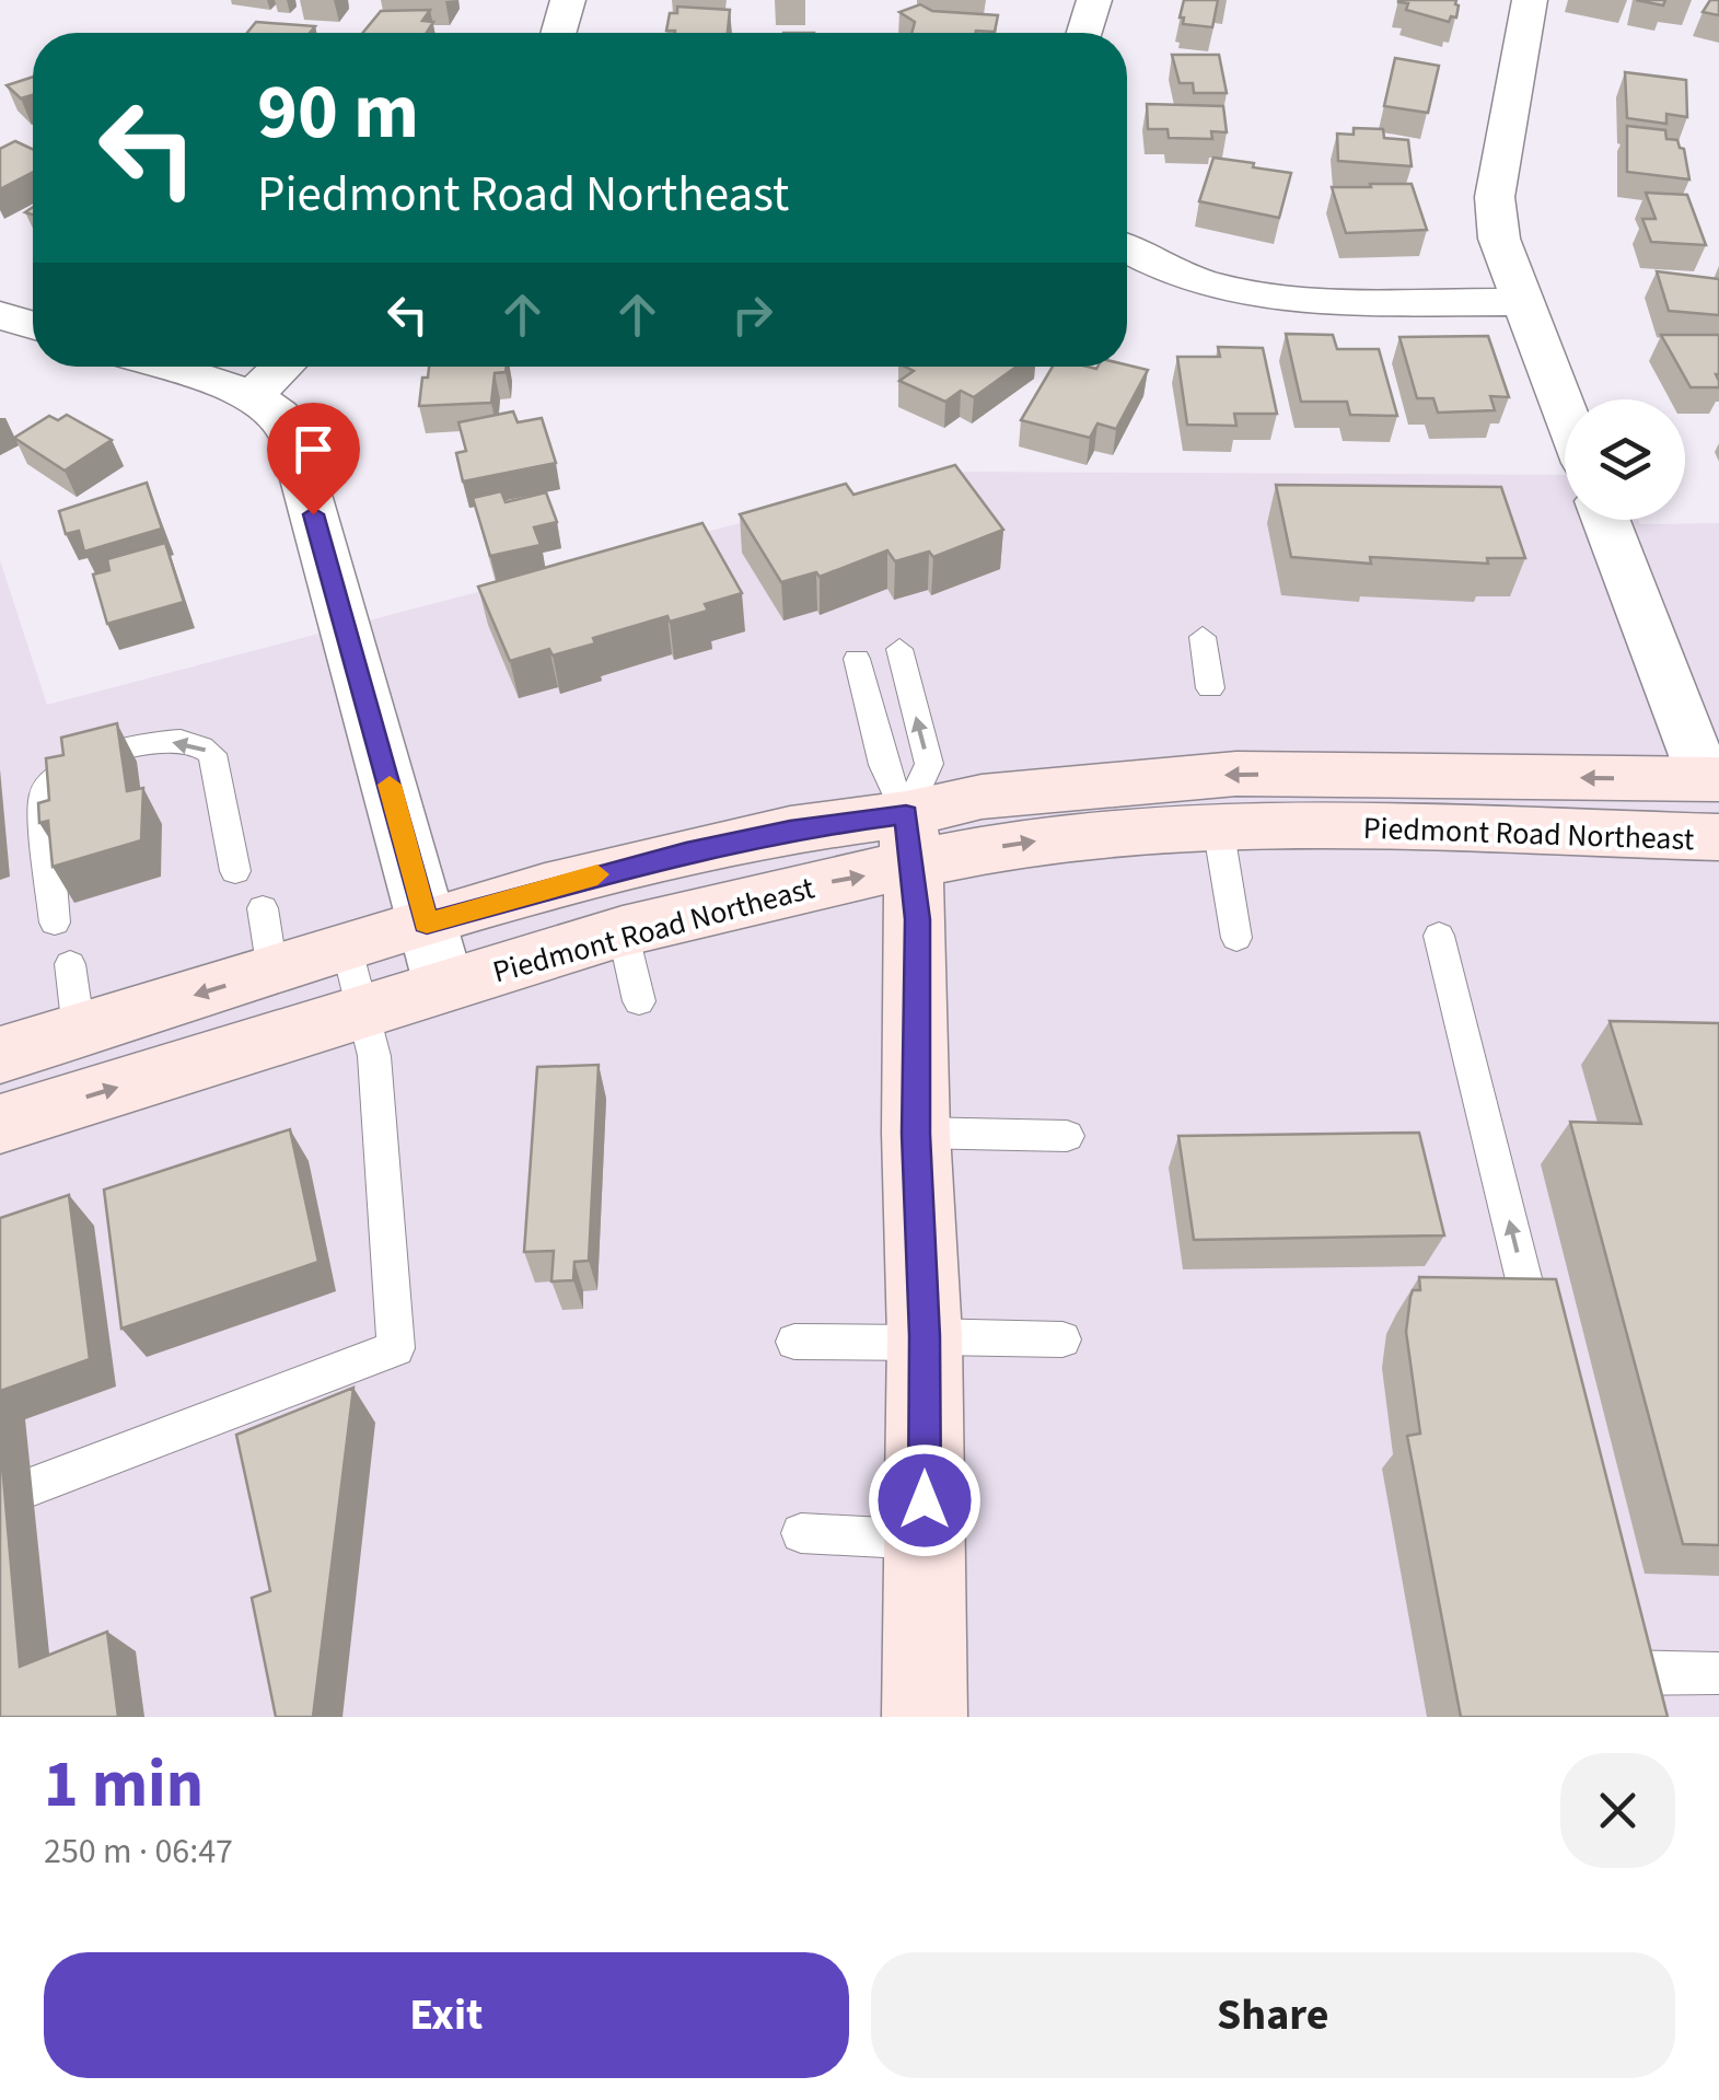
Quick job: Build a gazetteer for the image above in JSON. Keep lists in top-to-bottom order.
{
  "streets": {
    "main road": ["Piedmont Road Northeast"]
  },
  "page": {
    "turn": ["90 m", "Piedmont Road Northeast"],
    "heading": ["1 min", "250 m · 06:47"],
    "buttons": ["Exit", "Share"]
  }
}
